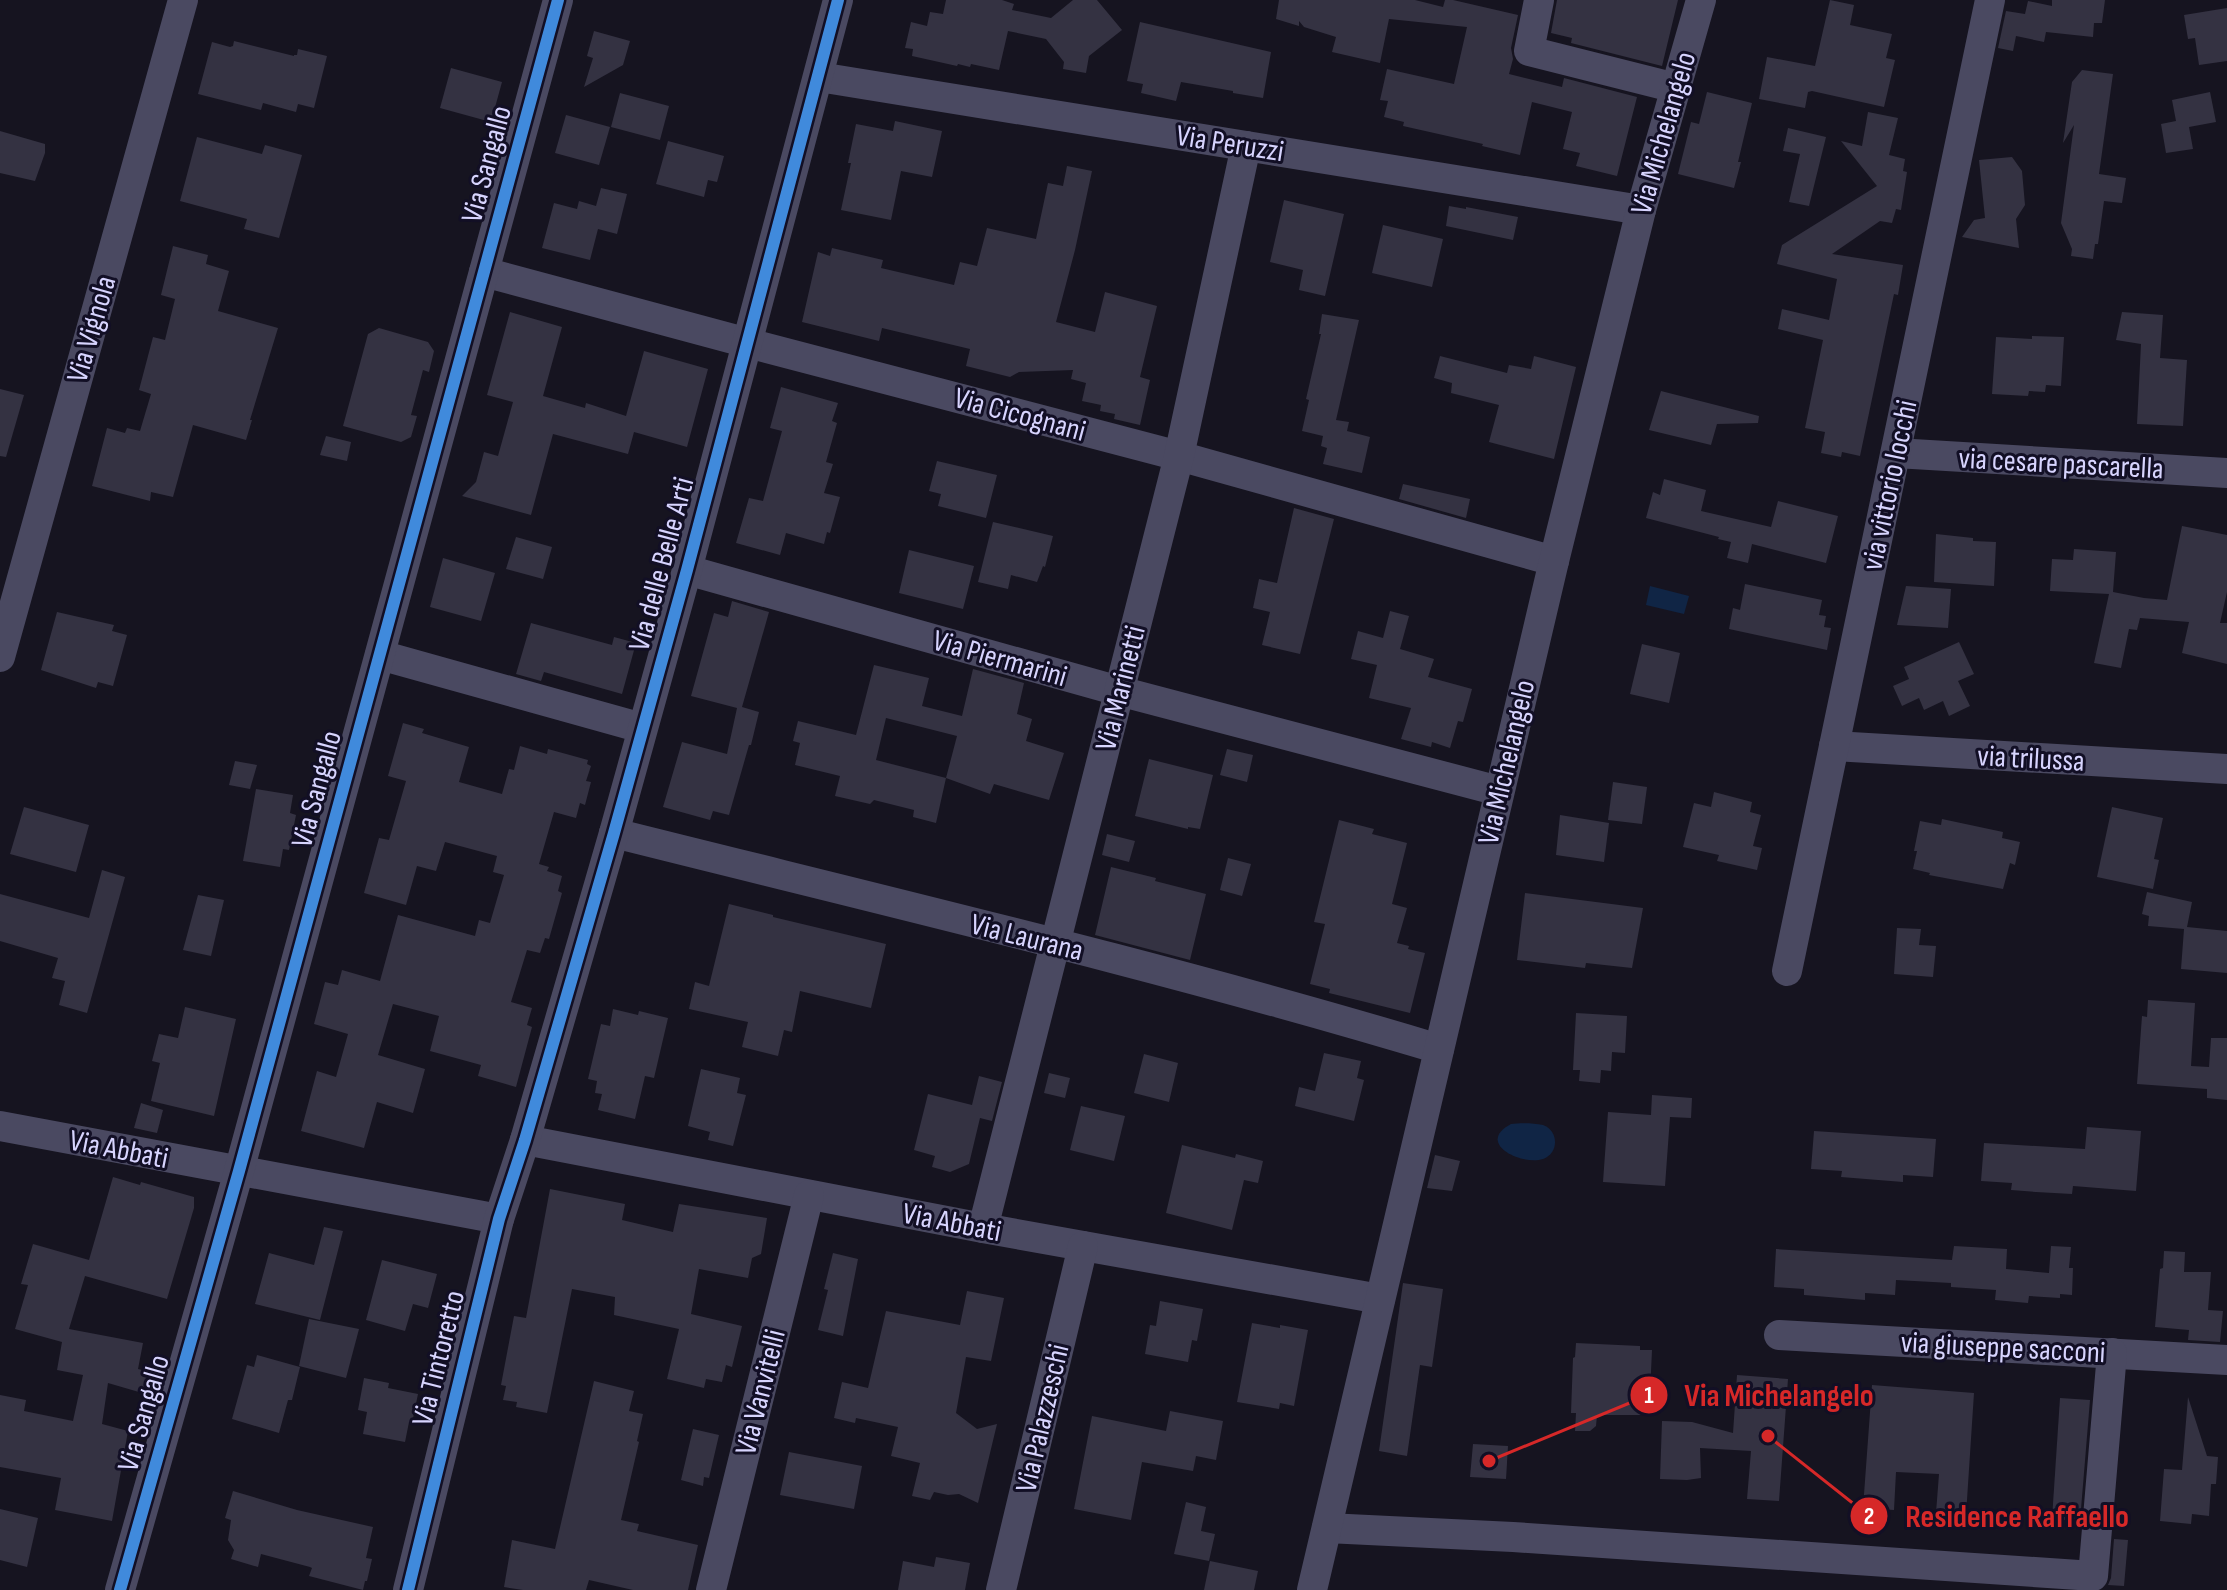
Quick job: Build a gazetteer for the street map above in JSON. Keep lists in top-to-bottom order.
{
  "streets": {
    "street": [
      "Via Michelangelo",
      "Via Peruzzi",
      "Via Sangallo",
      "Via Vignola",
      "Via Cicognani",
      "via cesare pascarella",
      "via vittorio locchi",
      "Via delle Belle Arti",
      "Via Piermarini",
      "Via Marinetti",
      "via trilussa",
      "Via Laurana",
      "Via Abbati",
      "via giuseppe sacconi",
      "Via Tintoretto",
      "Via Vanvitelli",
      "Via Palazzeschi"
    ]
  },
  "crossings": [
    ["Via Michelangelo", "Via Peruzzi"],
    ["Via Michelangelo", "Via Cicognani"],
    ["Via Michelangelo", "Via Piermarini"],
    ["Via Michelangelo", "Via Laurana"],
    ["Via Michelangelo", "Via Abbati"],
    ["Via Peruzzi", "Via delle Belle Arti"],
    ["Via Peruzzi", "Via Marinetti"],
    ["Via Sangallo", "Via Cicognani"],
    ["Via Sangallo", "Via Abbati"],
    ["Via Cicognani", "Via delle Belle Arti"],
    ["Via Cicognani", "Via Marinetti"],
    ["via cesare pascarella", "via vittorio locchi"],
    ["via vittorio locchi", "via trilussa"],
    ["Via delle Belle Arti", "Via Piermarini"],
    ["Via delle Belle Arti", "Via Laurana"],
    ["Via delle Belle Arti", "Via Abbati"],
    ["Via delle Belle Arti", "Via Tintoretto"],
    ["Via Piermarini", "Via Marinetti"],
    ["Via Marinetti", "Via Laurana"],
    ["Via Marinetti", "Via Abbati"],
    ["Via Abbati", "Via Tintoretto"],
    ["Via Abbati", "Via Vanvitelli"],
    ["Via Abbati", "Via Palazzeschi"]
  ],
  "places": ["Residence Raffaello", "Via Michelangelo"]
}
